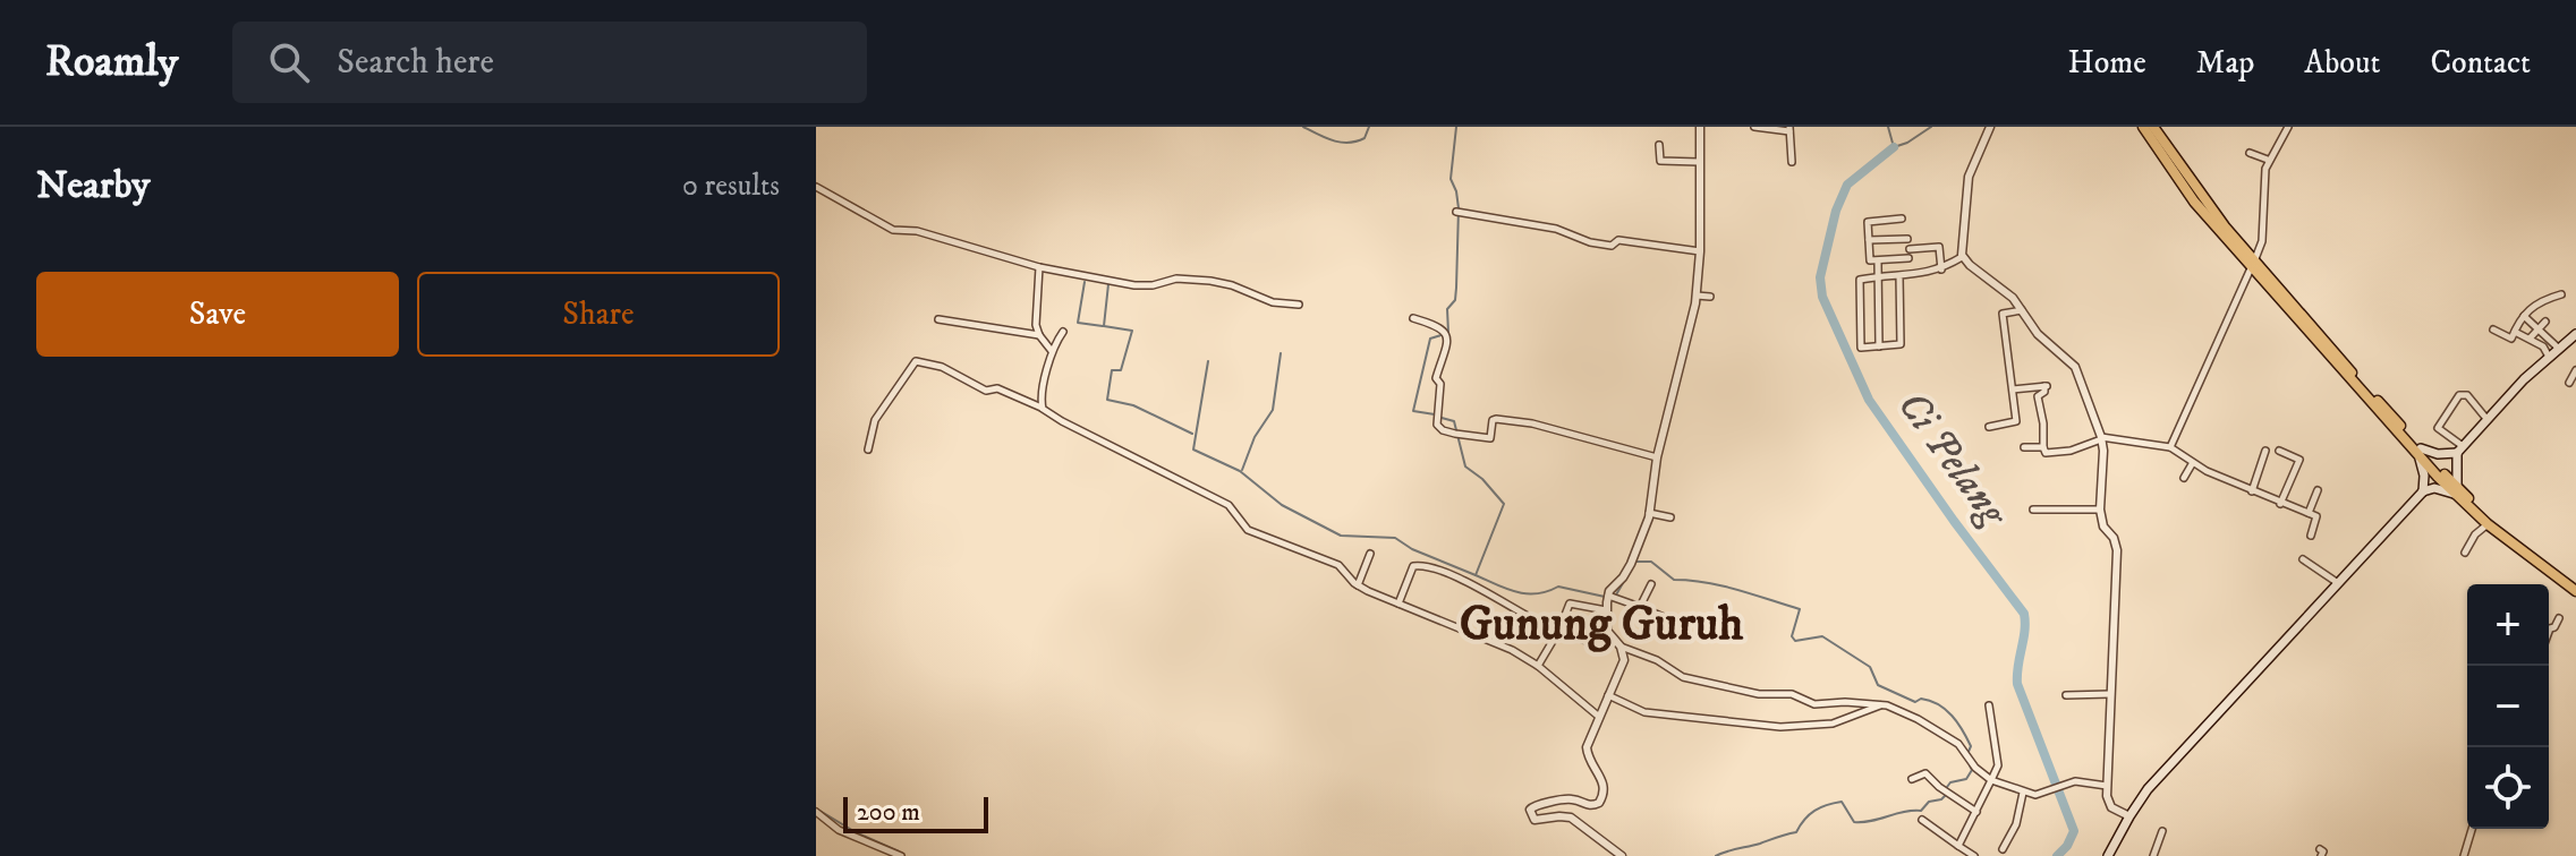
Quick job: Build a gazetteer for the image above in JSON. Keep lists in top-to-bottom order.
{
  "districts": ["Gunung Guruh"],
  "water": ["Ci Pelang"],
  "scale_bar": "200 m",
  "page": {
    "header": "Roamly",
    "search": "Search here",
    "nav": [
      "Home",
      "Map",
      "About",
      "Contact"
    ],
    "heading": ["Nearby", "0 results"],
    "buttons": ["Save", "Share"],
    "map_buttons": ["+", "−"],
    "scale": "200 m"
  }
}
